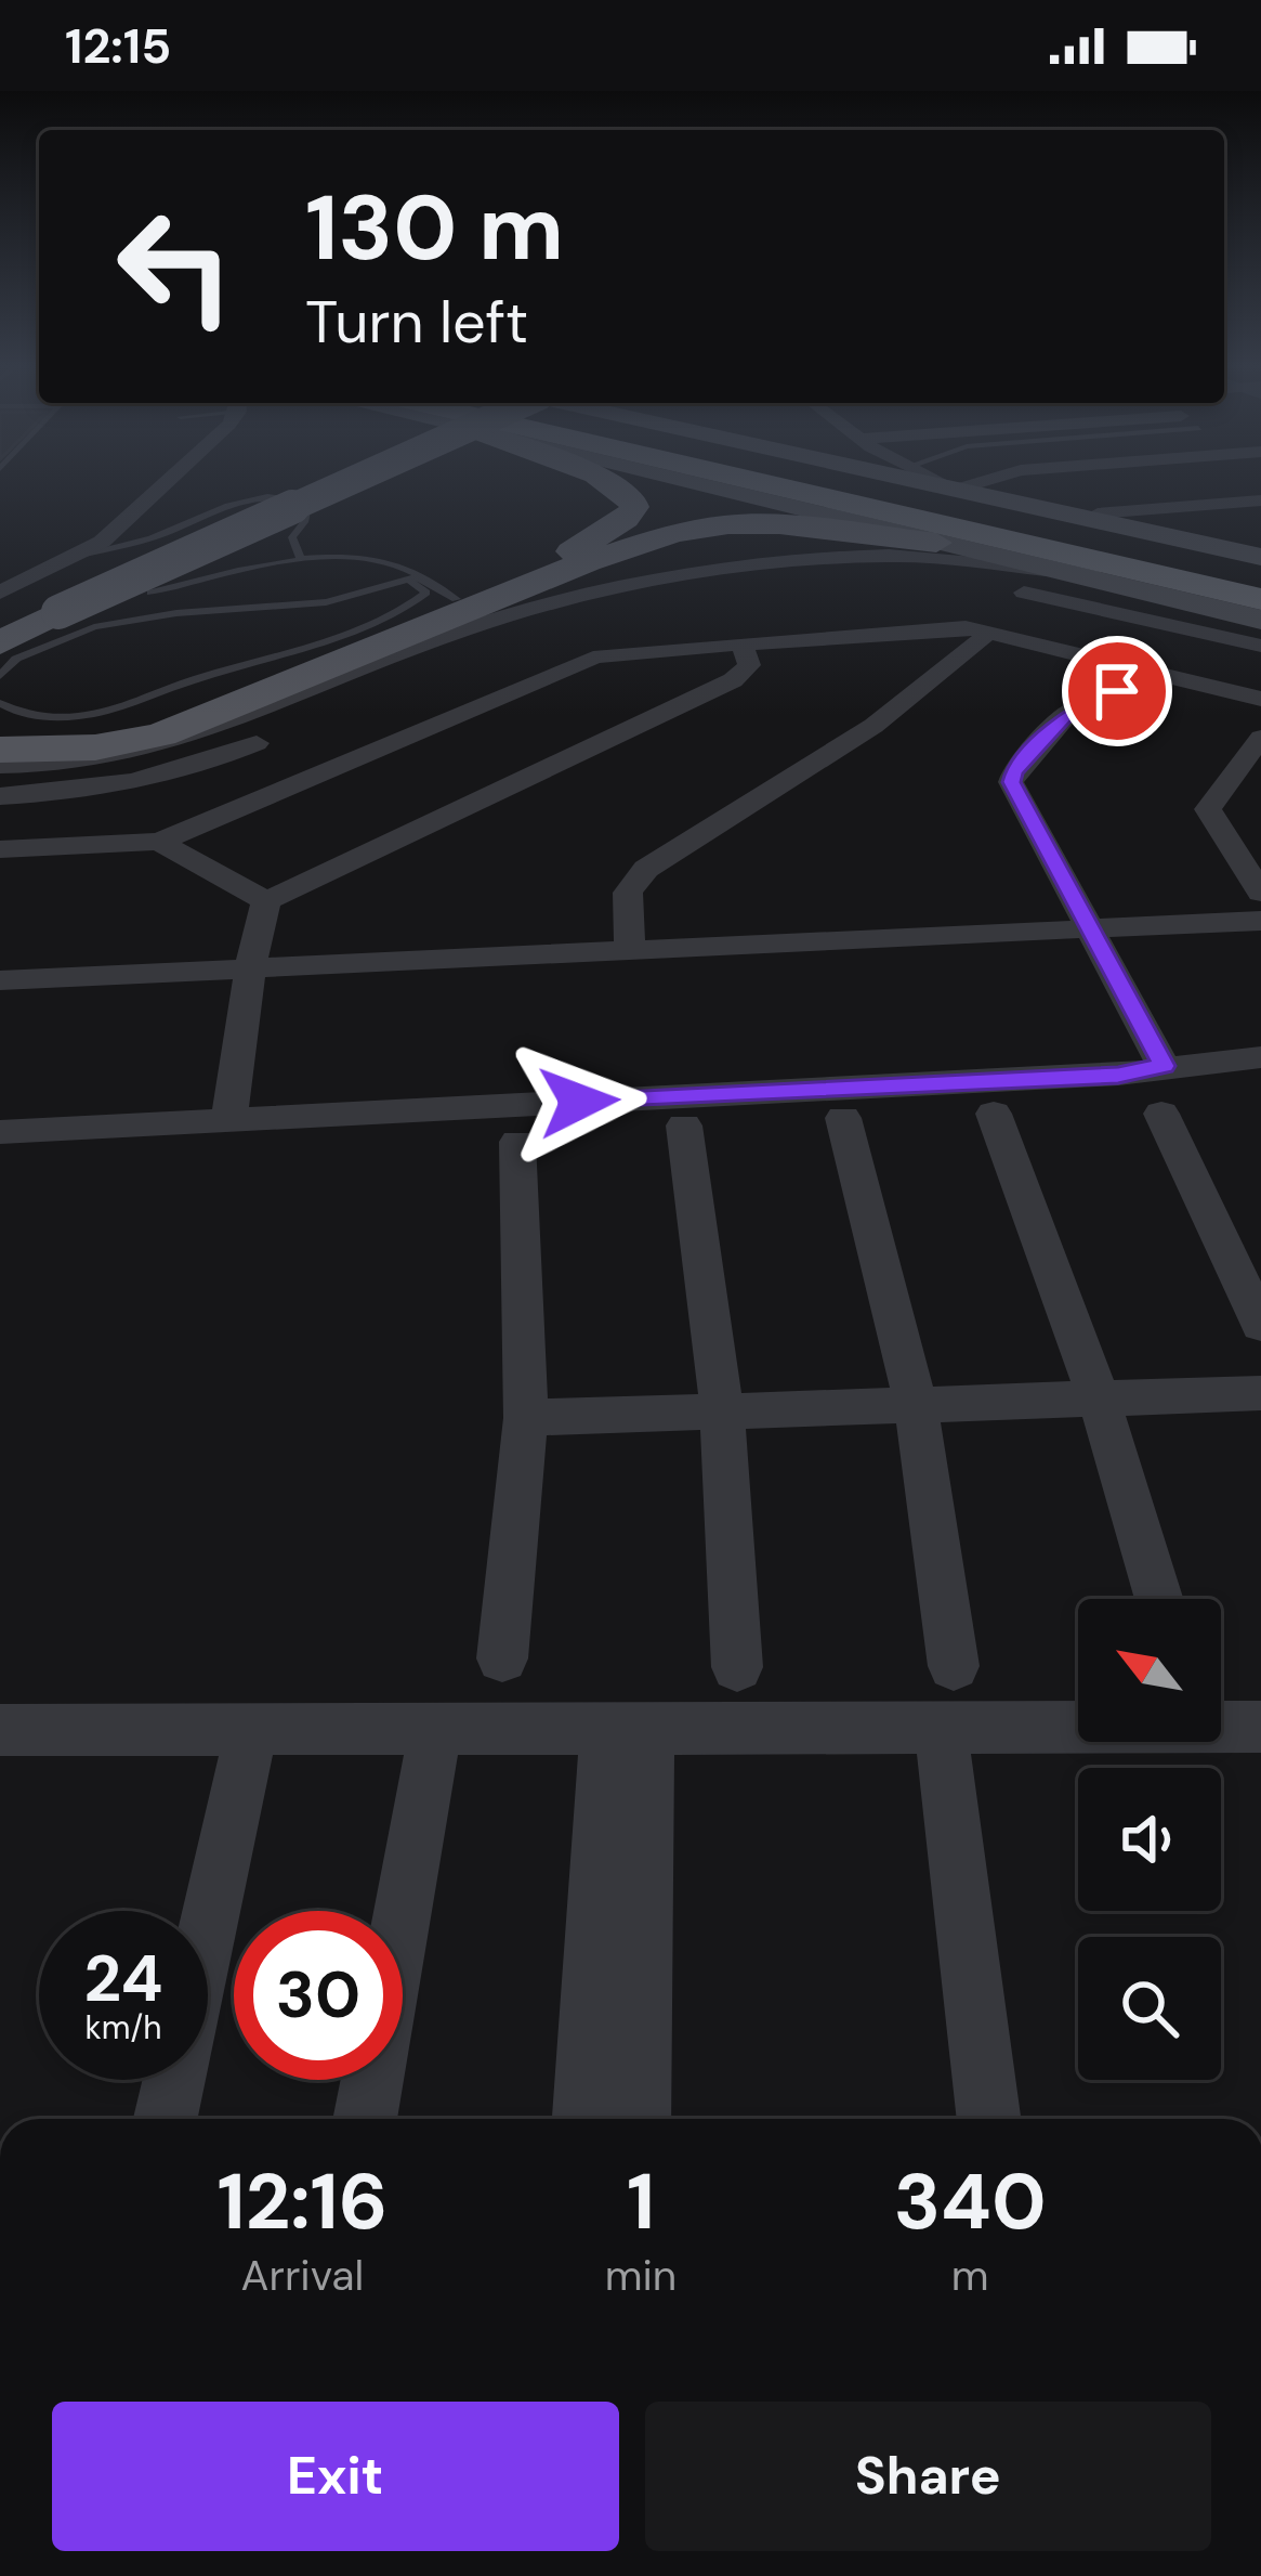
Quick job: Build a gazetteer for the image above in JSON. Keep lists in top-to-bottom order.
{
  "north": "top left",
  "page": {
    "status": "12:15",
    "turn": ["130 m", "Turn left"],
    "speed": "24 km/h",
    "limit": "30",
    "eta": [
      "12:16",
      "Arrival",
      "1",
      "min",
      "340",
      "m"
    ],
    "buttons": ["Exit", "Share"]
  }
}
